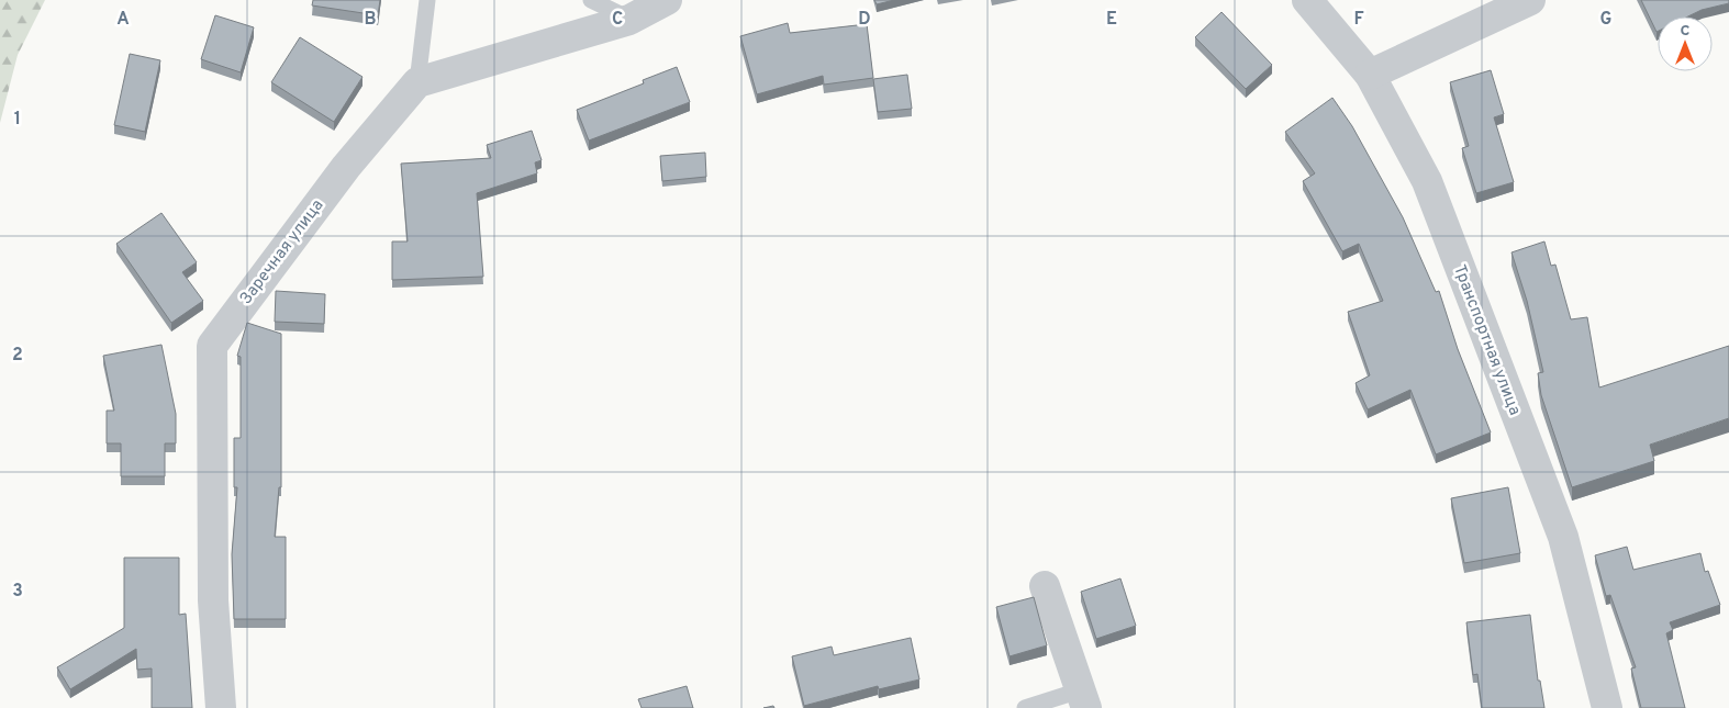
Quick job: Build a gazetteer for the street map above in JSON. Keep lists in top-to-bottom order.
{
  "streets": {
    "street": ["Заречная улица", "Транспортная улица"]
  },
  "north": "top",
  "grid": {
    "columns": [
      "A",
      "B",
      "C",
      "D",
      "E",
      "F",
      "G"
    ],
    "rows": ["1", "2", "3"]
  }
}
